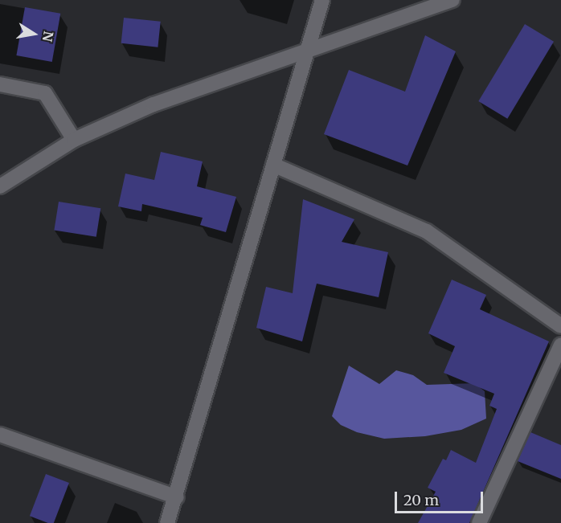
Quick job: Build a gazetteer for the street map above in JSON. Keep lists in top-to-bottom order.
{
  "scale_bar": "20 m",
  "north": "right"
}
